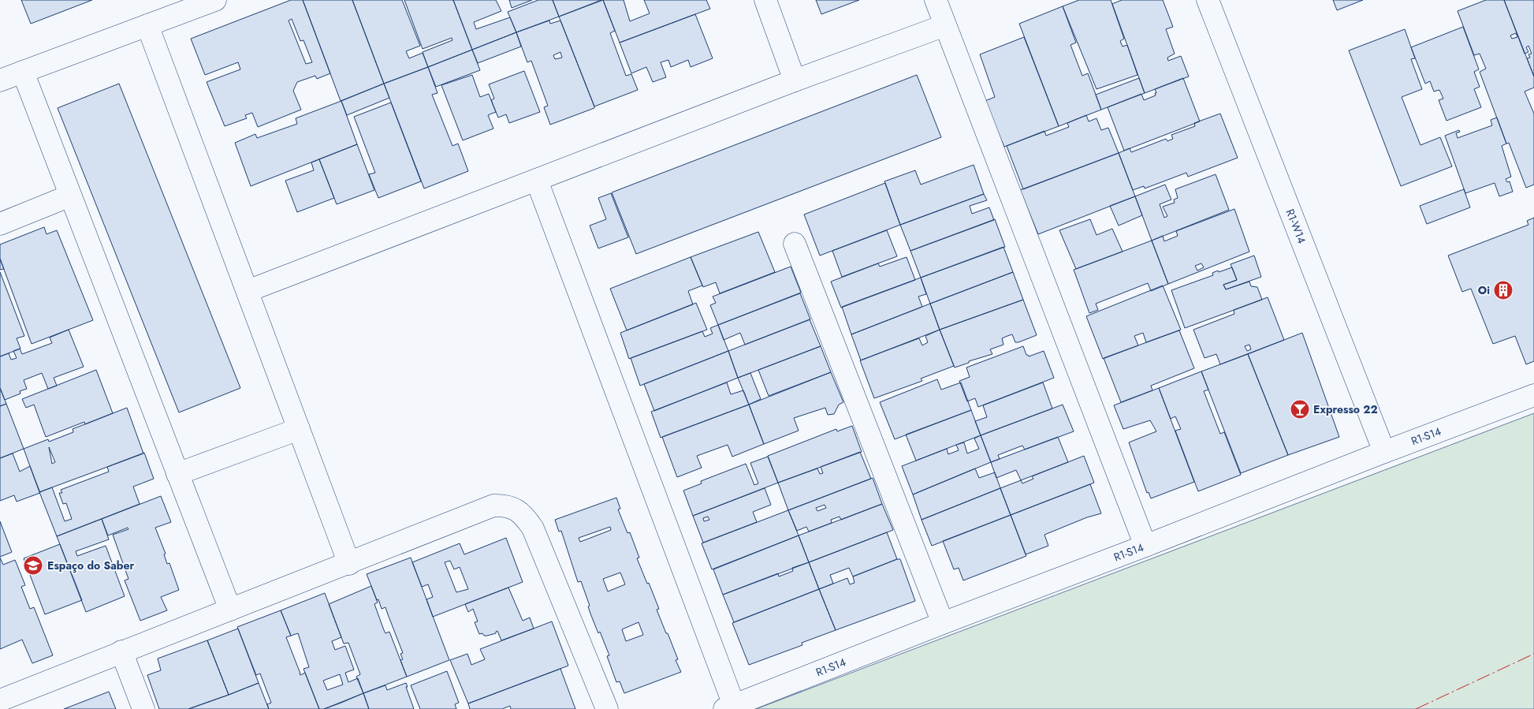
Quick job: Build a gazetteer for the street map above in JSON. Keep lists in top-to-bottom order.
{
  "streets": {
    "street": ["R1-W14", "R1-S14"]
  },
  "crossings": [
    ["R1-W14", "R1-S14"]
  ],
  "places": {
    "building": ["Oi"],
    "bar": ["Expresso 22"],
    "school or university": ["Espaço do Saber"]
  }
}
